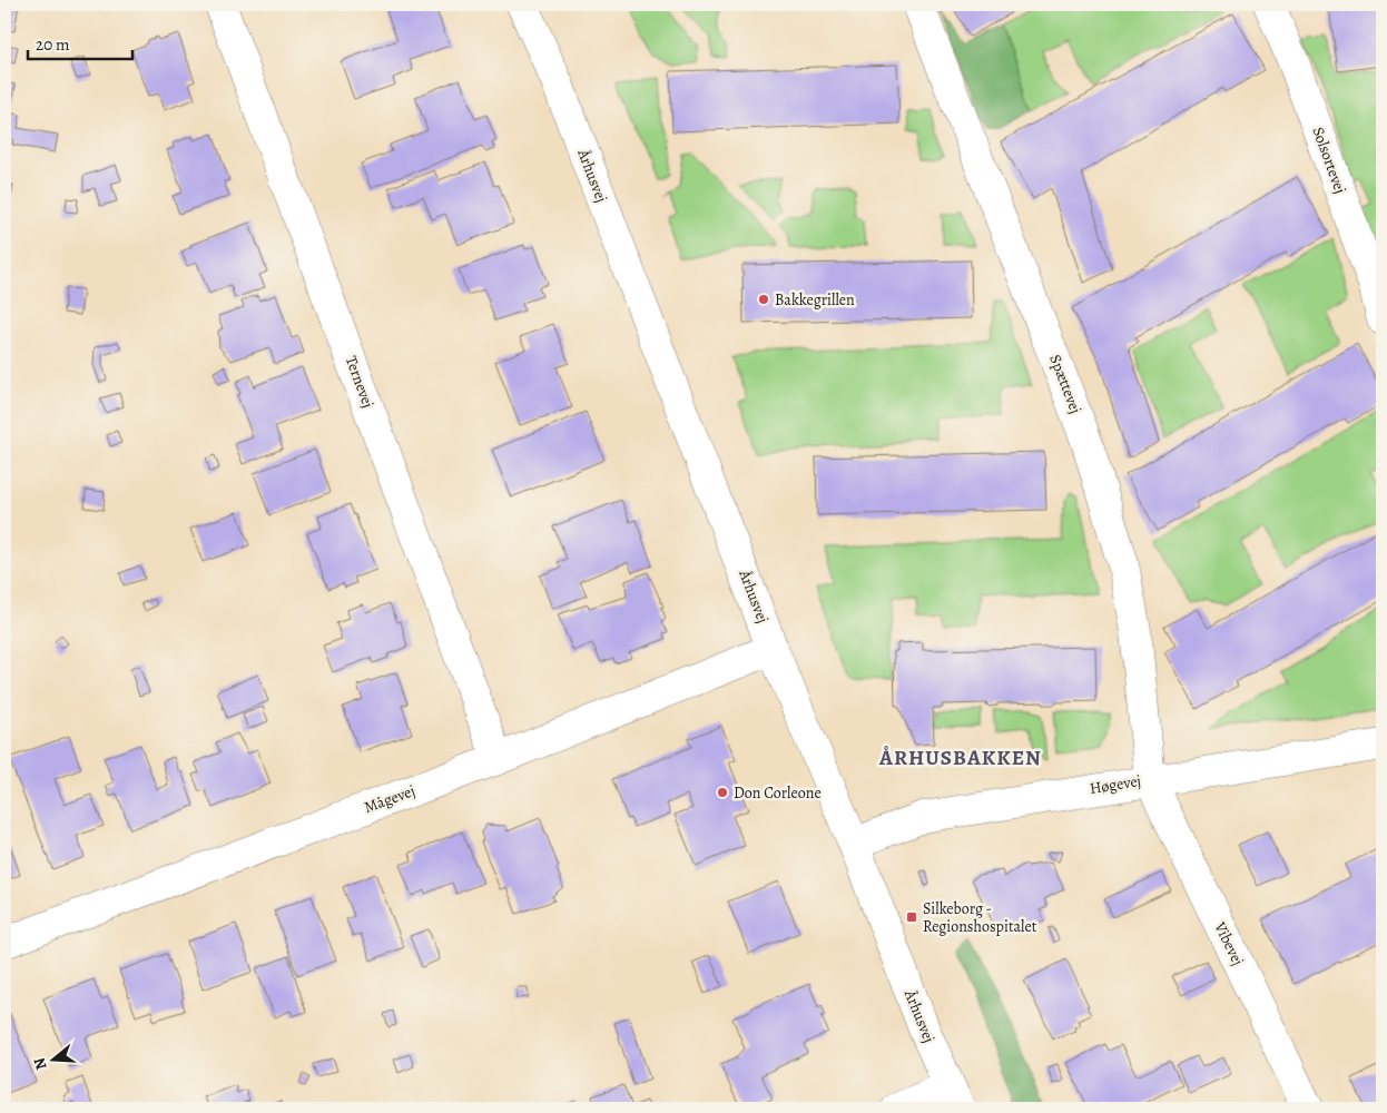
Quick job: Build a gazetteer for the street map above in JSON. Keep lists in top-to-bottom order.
{
  "streets": {
    "street": [
      "Solsortevej",
      "Århusvej",
      "Ternevej",
      "Spættevej",
      "Høgevej",
      "Mågevej",
      "Vibevej"
    ]
  },
  "crossings": [
    ["Århusvej", "Høgevej"],
    ["Århusvej", "Mågevej"],
    ["Ternevej", "Mågevej"],
    ["Spættevej", "Høgevej"],
    ["Spættevej", "Vibevej"],
    ["Høgevej", "Vibevej"]
  ],
  "districts": ["ÅRHUSBAKKEN"],
  "places": {
    "other": ["Bakkegrillen", "Don Corleone"],
    "transit": ["Silkeborg - Regionshospitalet"]
  },
  "scale_bar": "20 m",
  "north": "left"
}
